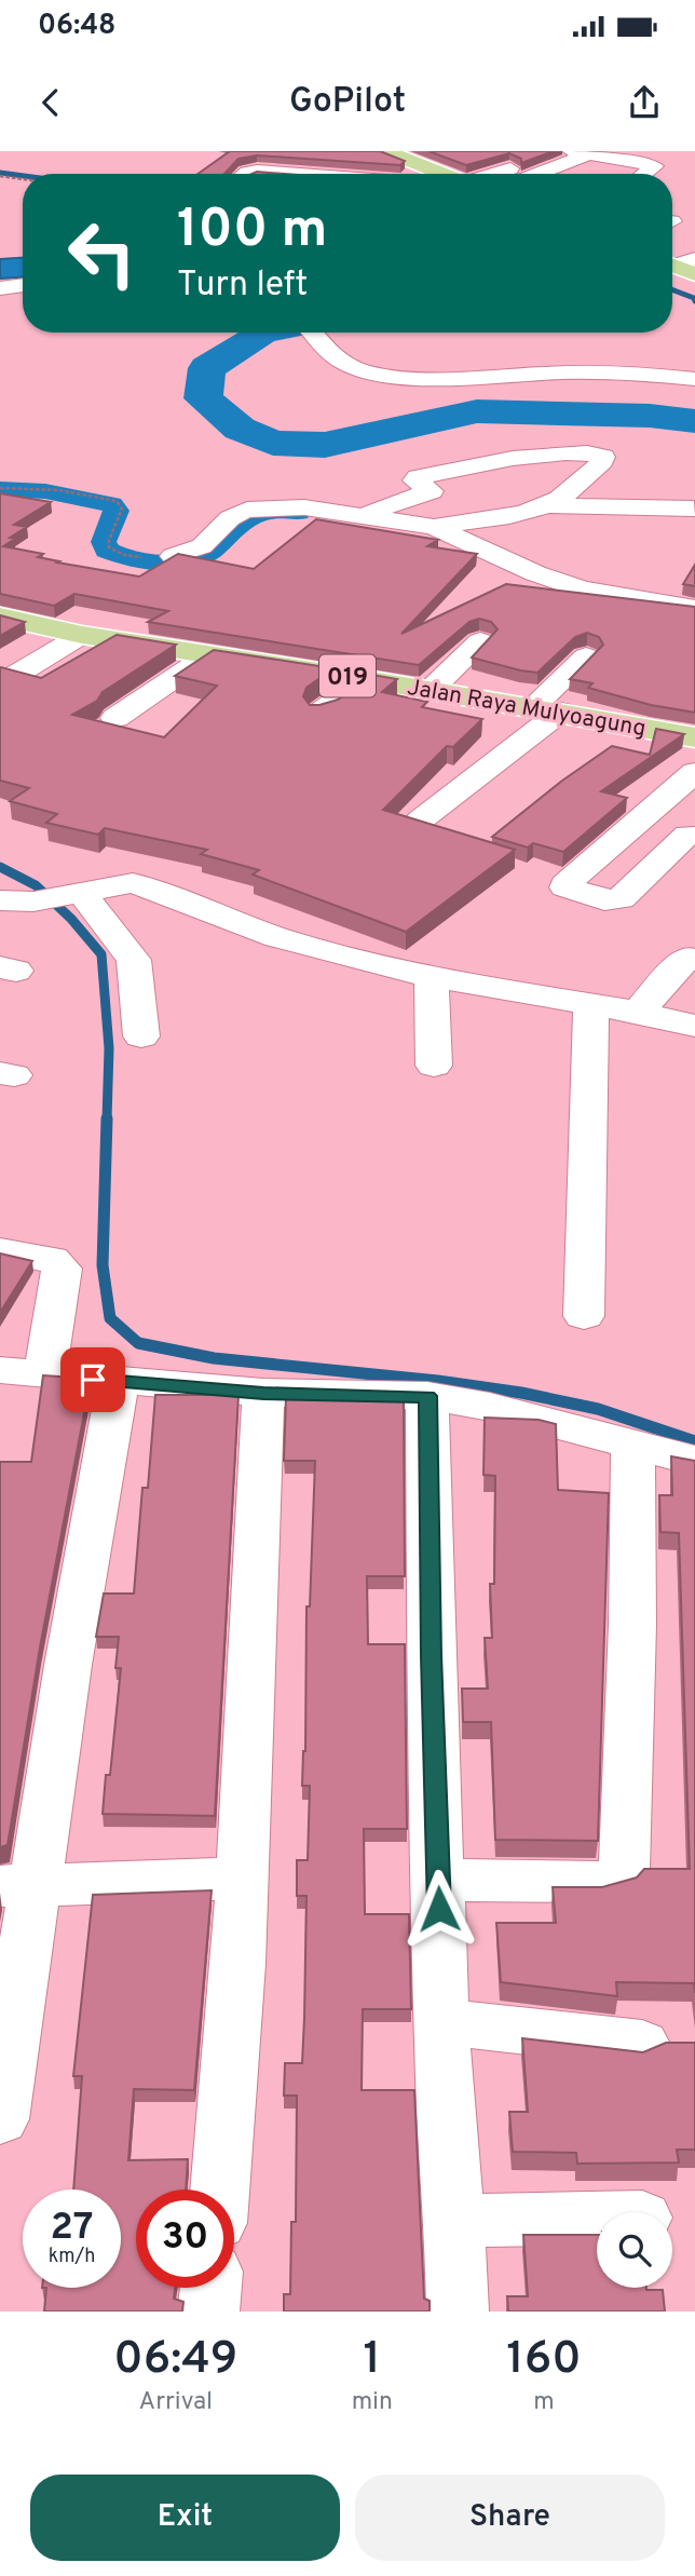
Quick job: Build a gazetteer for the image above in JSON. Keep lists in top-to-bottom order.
{
  "streets": {
    "main road": ["019", "Jalan Raya Mulyoagung"]
  },
  "page": {
    "status": "06:48",
    "header": "GoPilot",
    "turn": ["100 m", "Turn left"],
    "speed": "27 km/h",
    "limit": "30",
    "eta": [
      "06:49",
      "Arrival",
      "1",
      "min",
      "160",
      "m"
    ],
    "buttons": ["Exit", "Share"]
  }
}
